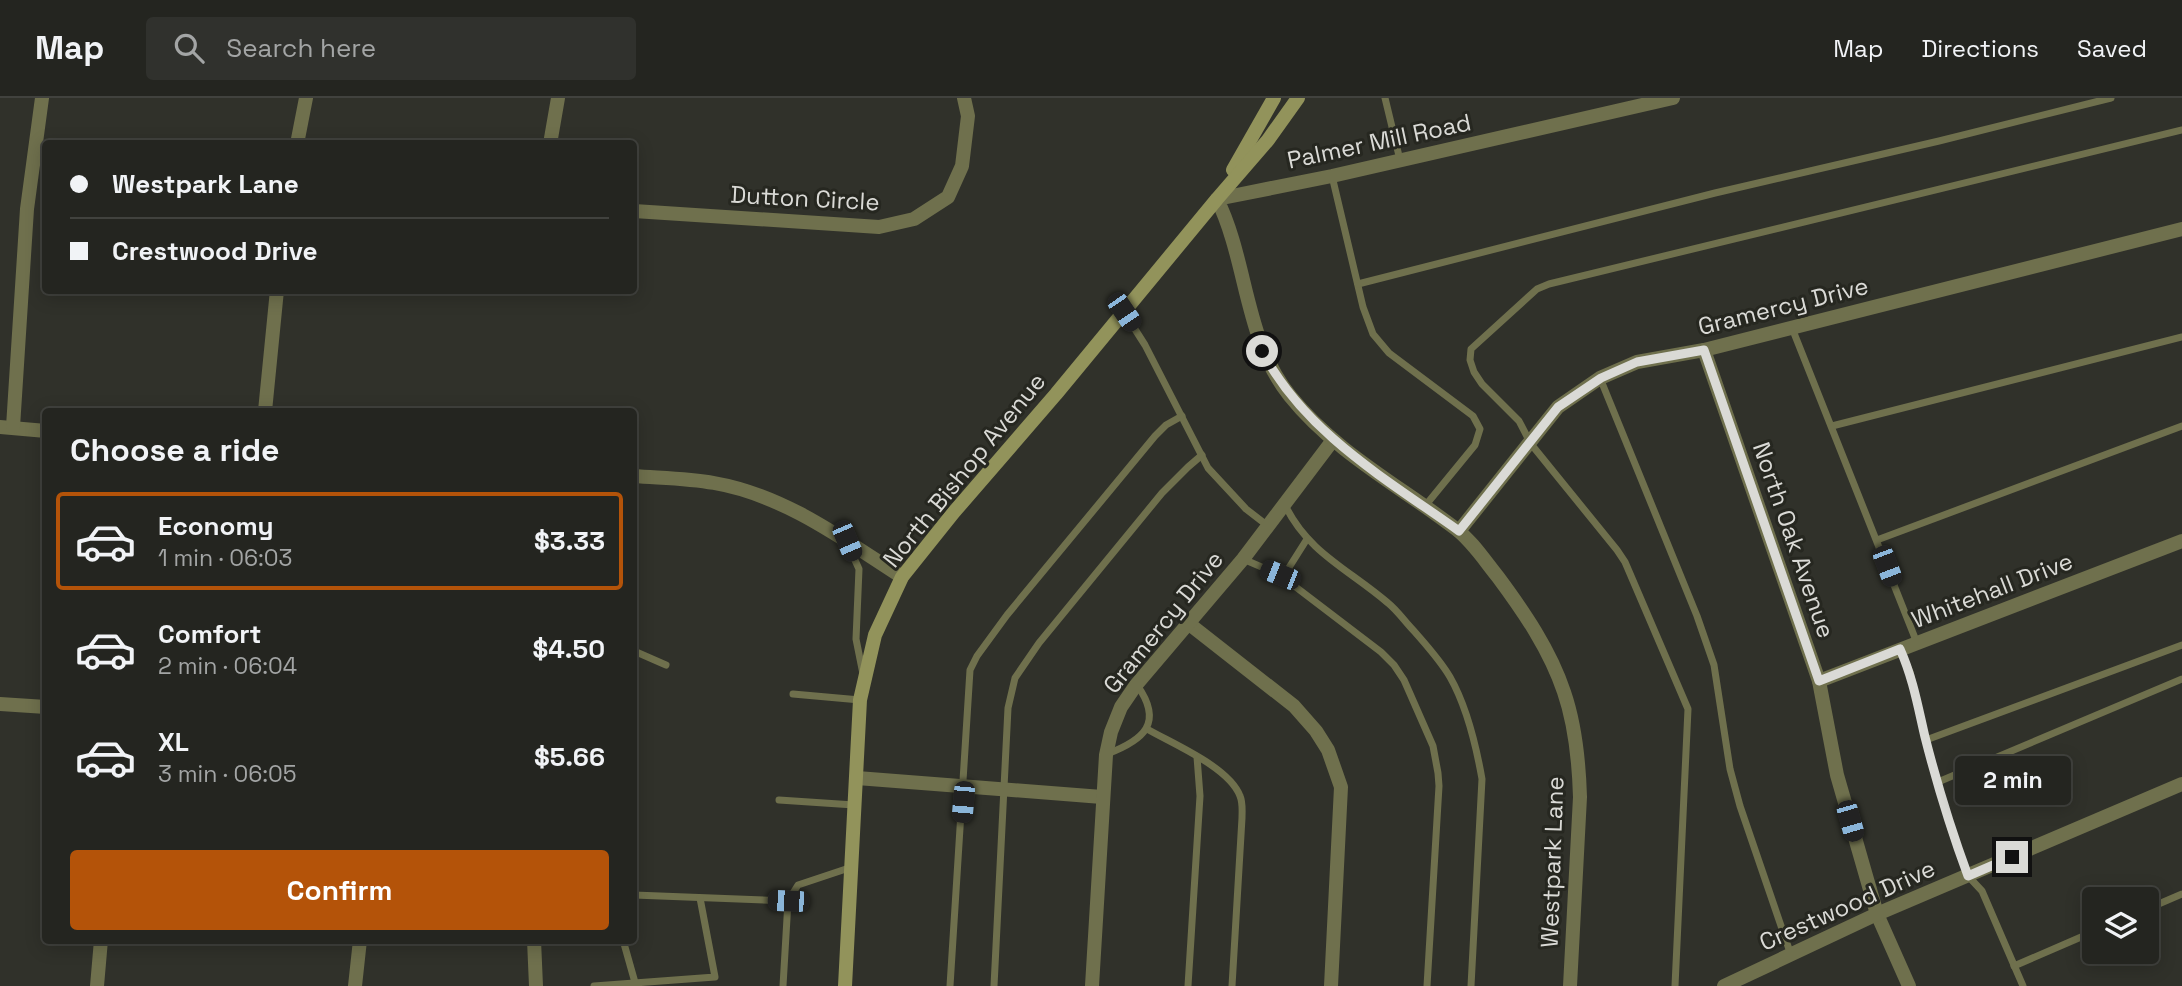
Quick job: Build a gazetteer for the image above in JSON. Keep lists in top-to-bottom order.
{
  "streets": {
    "main road": ["North Bishop Avenue"],
    "street": [
      "Palmer Mill Road",
      "Dutton Circle",
      "Gramercy Drive",
      "North Oak Avenue",
      "Whitehall Drive",
      "Westpark Lane",
      "Crestwood Drive"
    ]
  },
  "crossings": [
    ["Palmer Mill Road", "North Bishop Avenue"],
    ["Palmer Mill Road", "Westpark Lane"],
    ["Gramercy Drive", "North Oak Avenue"],
    ["Gramercy Drive", "Westpark Lane"],
    ["North Bishop Avenue", "Westpark Lane"],
    ["North Oak Avenue", "Whitehall Drive"],
    ["North Oak Avenue", "Crestwood Drive"]
  ],
  "page": {
    "header": "Map",
    "search": "Search here",
    "nav": ["Map", "Directions", "Saved"],
    "banner": ["Westpark Lane", "Crestwood Drive"],
    "heading": "Choose a ride",
    "list": [
      {
        "name": "Economy",
        "note": "1 min · 06:03",
        "value": "$3.33"
      },
      {
        "name": "Comfort",
        "note": "2 min · 06:04",
        "value": "$4.50"
      },
      {
        "name": "XL",
        "note": "3 min · 06:05",
        "value": "$5.66"
      }
    ],
    "bubble": "2 min",
    "buttons": "Confirm"
  }
}
